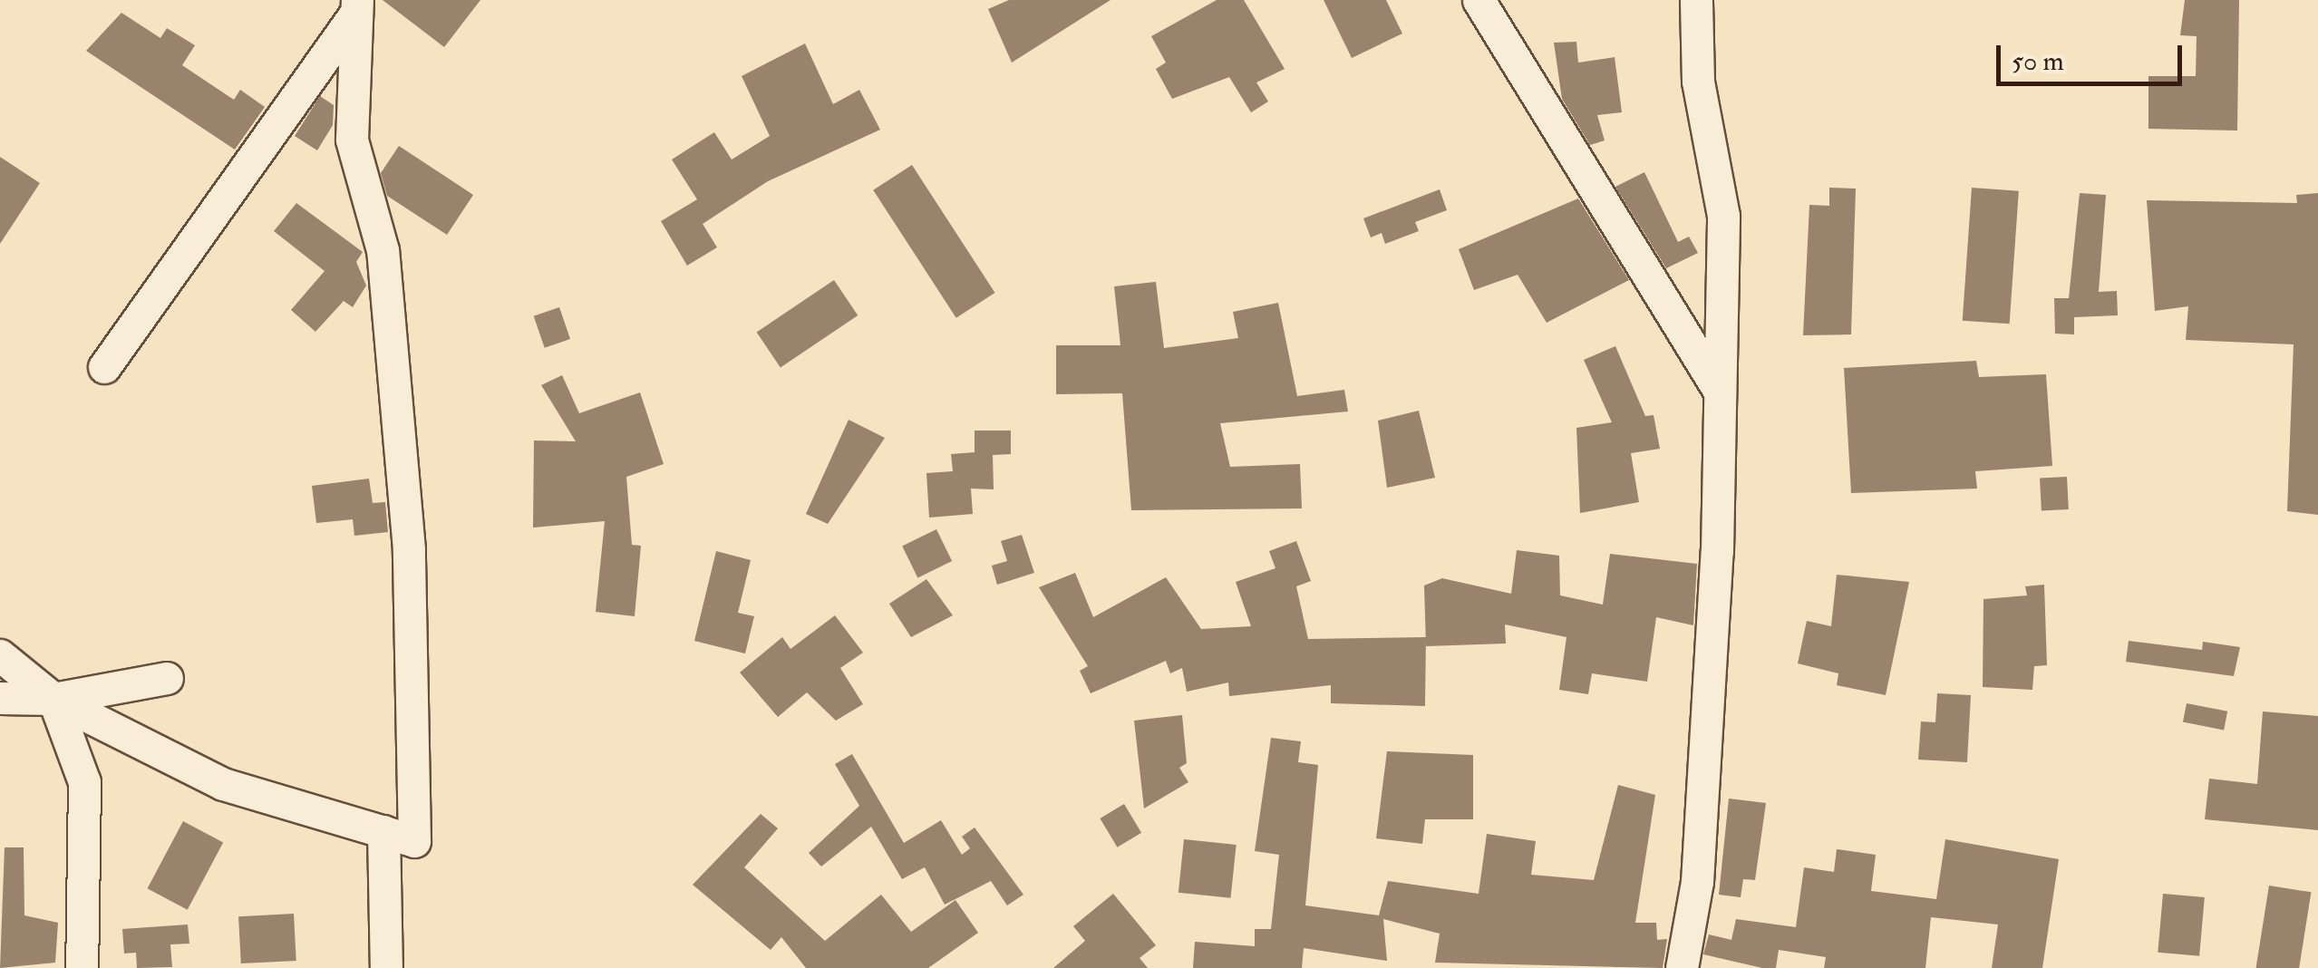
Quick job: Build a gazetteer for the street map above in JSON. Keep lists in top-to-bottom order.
{
  "scale_bar": "50 m"
}
